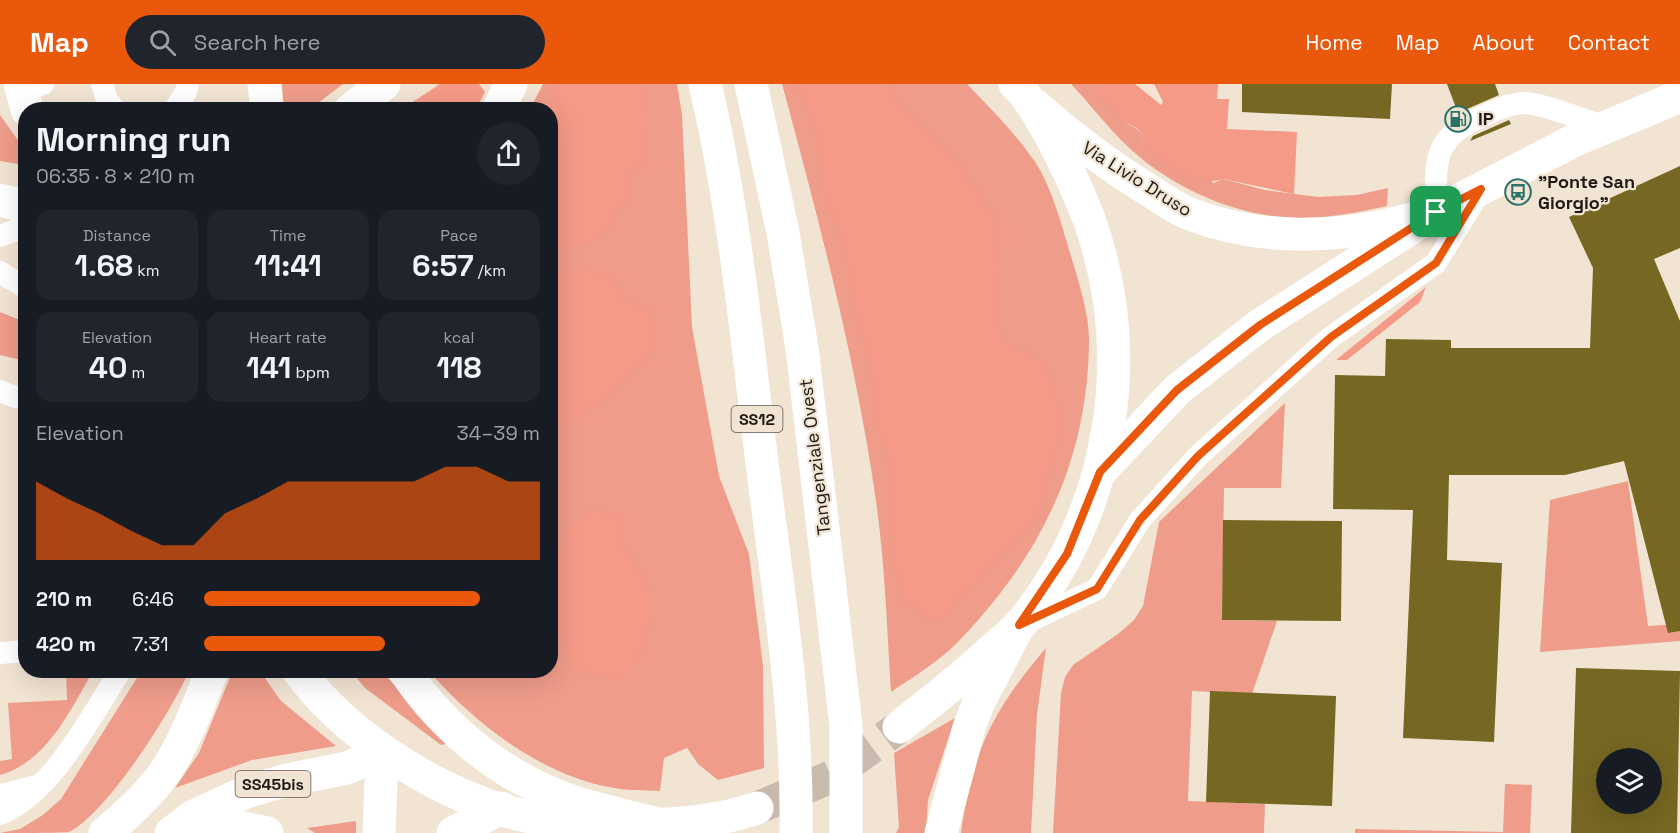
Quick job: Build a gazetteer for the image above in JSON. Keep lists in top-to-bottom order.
{
  "streets": {
    "main road": [
      "Via Livio Druso",
      "SS12",
      "Tangenziale Ovest",
      "SS45bis"
    ]
  },
  "places": {
    "fuel station": ["IP"],
    "bus stop": ["\"Ponte San Giorgio\""]
  },
  "page": {
    "header": "Map",
    "search": "Search here",
    "nav": [
      "Home",
      "Map",
      "About",
      "Contact"
    ],
    "heading": ["Morning run", "06:35 · 8 × 210 m"],
    "stats": [
      ["Distance", "1.68 km"],
      ["Time", "11:41"],
      ["Pace", "6:57 /km"],
      ["Elevation", "40 m"],
      ["Heart rate", "141 bpm"],
      ["kcal", "118"]
    ],
    "chart": ["Elevation", "34–39 m"],
    "list": [
      {
        "name": "210 m",
        "note": "6:46"
      },
      {
        "name": "420 m",
        "note": "7:31"
      }
    ]
  }
}
